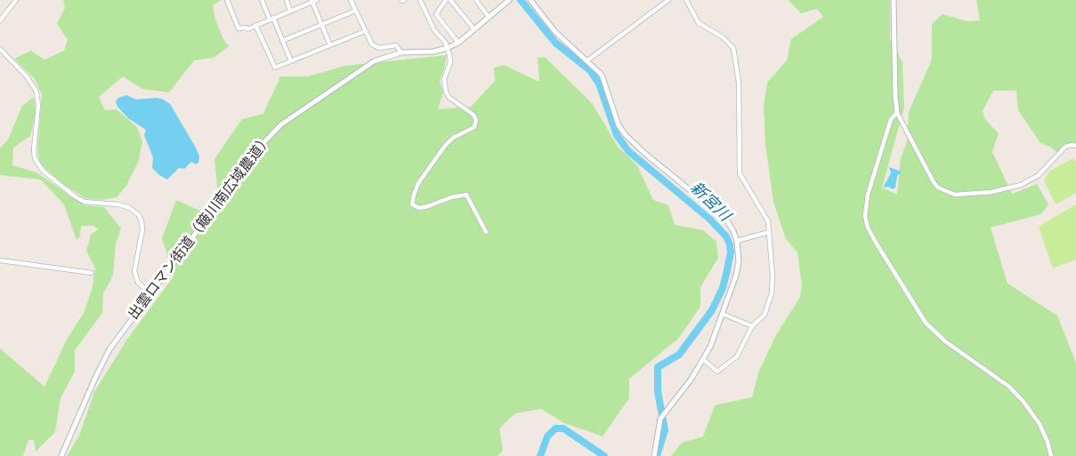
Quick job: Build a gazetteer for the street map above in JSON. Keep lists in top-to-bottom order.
{
  "streets": {
    "street": ["出雲ロマン街道（簸川南広域農道）"]
  },
  "water": ["新宮川"]
}
